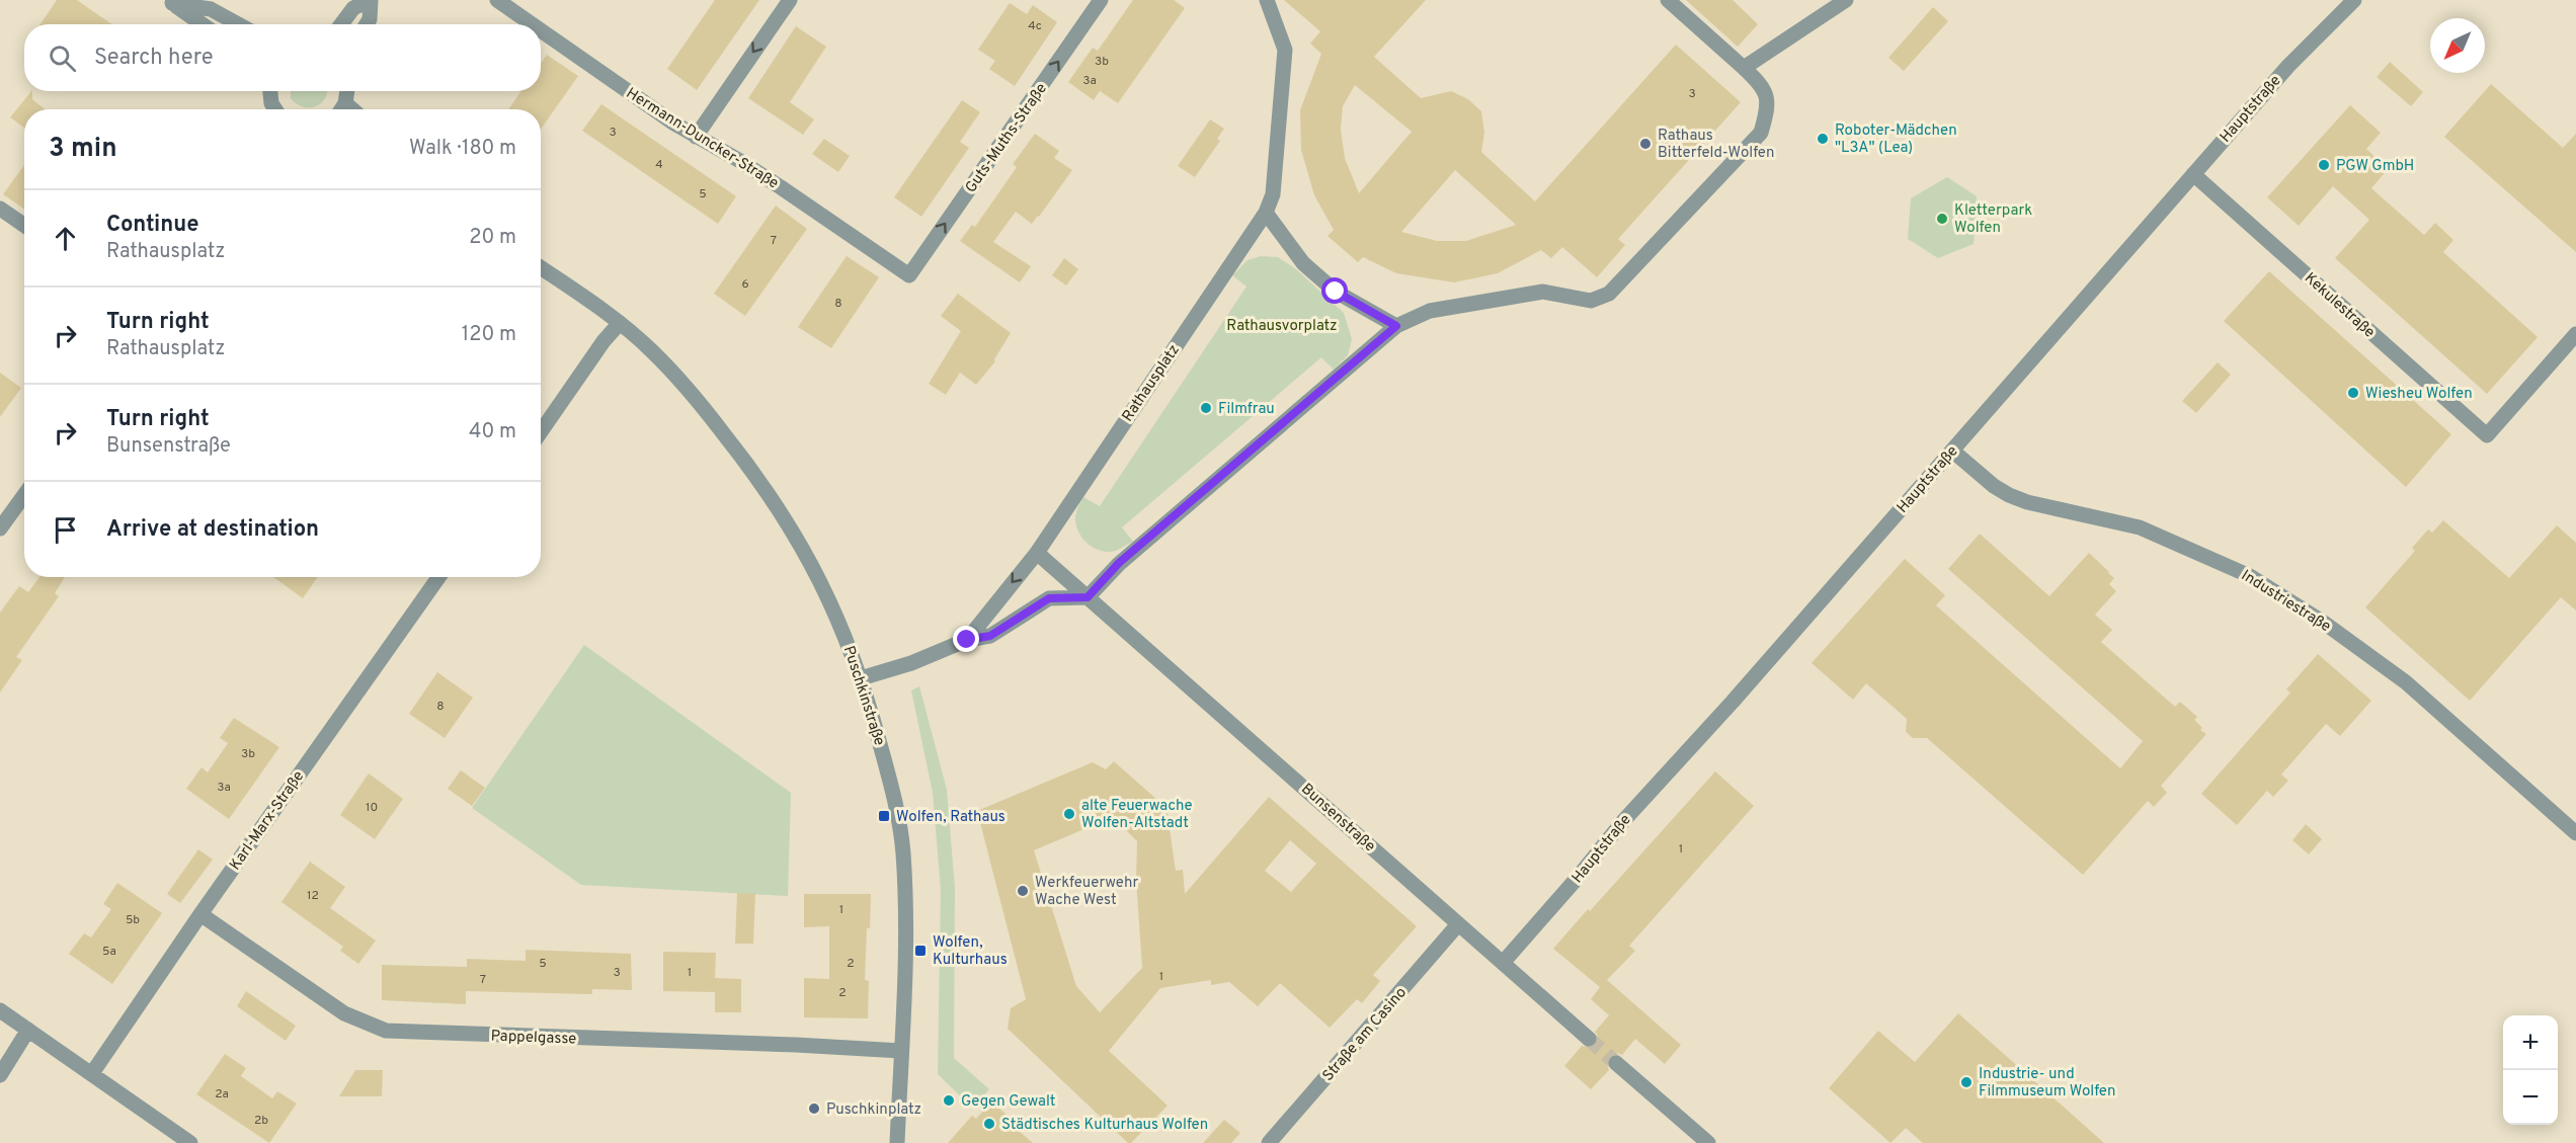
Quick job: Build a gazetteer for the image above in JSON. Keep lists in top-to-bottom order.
{
  "streets": {
    "street": [
      "Hauptstraße",
      "Hermann-Duncker-Straße",
      "Guts-Muths-Straße",
      "Kekulestraße",
      "Rathausplatz",
      "Industriestraße",
      "Puschkinstraße",
      "Bunsenstraße",
      "Karl-Marx-Straße",
      "Straße am Casino",
      "Pappelgasse"
    ]
  },
  "crossings": [
    ["Hauptstraße", "Kekulestraße"],
    ["Hauptstraße", "Industriestraße"],
    ["Hauptstraße", "Bunsenstraße"],
    ["Hermann-Duncker-Straße", "Guts-Muths-Straße"],
    ["Rathausplatz", "Bunsenstraße"],
    ["Puschkinstraße", "Pappelgasse"],
    ["Bunsenstraße", "Straße am Casino"],
    ["Karl-Marx-Straße", "Pappelgasse"]
  ],
  "one_way": ["Guts-Muths-Straße"],
  "parks": ["Rathausvorplatz"],
  "places": {
    "other": [
      "Roboter-Mädchen \"L3A\" (Lea)",
      "Rathaus Bitterfeld-Wolfen",
      "PGW GmbH",
      "Kletterpark Wolfen",
      "Wiesheu Wolfen",
      "Filmfrau",
      "alte Feuerwache Wolfen-Altstadt",
      "Werkfeuerwehr Wache West",
      "Industrie- und Filmmuseum Wolfen",
      "Gegen Gewalt",
      "Puschkinplatz",
      "Städtisches Kulturhaus Wolfen"
    ],
    "transit": ["Wolfen, Rathaus", "Wolfen, Kulturhaus"]
  },
  "house_numbers": [
    "4c",
    "3b",
    "3a",
    "3",
    "3",
    "4",
    "5",
    "7",
    "6",
    "8",
    "8",
    "3b",
    "3a",
    "10",
    "1",
    "12",
    "1",
    "5b",
    "5a",
    "5",
    "2",
    "3",
    "1",
    "1",
    "7",
    "2",
    "2a",
    "2b"
  ],
  "north": "bottom left",
  "page": {
    "search": "Search here",
    "heading": ["3 min", "Walk · 180 m"],
    "list": [
      ["Continue", "Rathausplatz", "20 m"],
      ["Turn right", "Rathausplatz", "120 m"],
      ["Turn right", "Bunsenstraße", "40 m"],
      "Arrive at destination"
    ],
    "map_buttons": ["+", "−"]
  }
}
